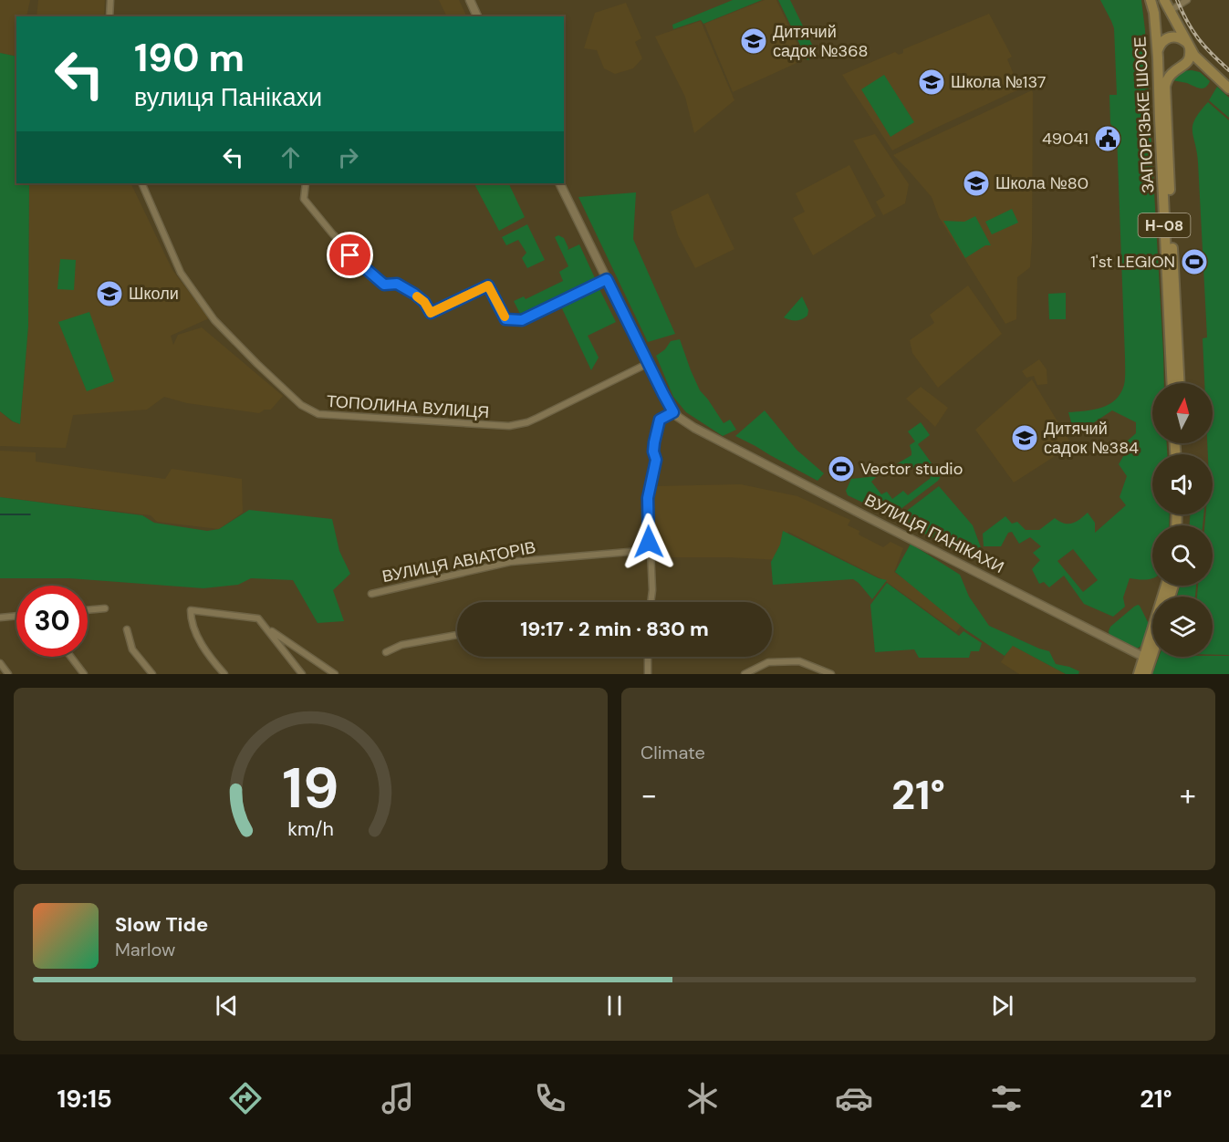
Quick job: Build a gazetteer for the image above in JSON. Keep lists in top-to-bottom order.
{
  "streets": {
    "main road": ["ЗАПОРІЗЬКЕ ШОСЕ", "Н-08"],
    "street": ["ТОПОЛИНА ВУЛИЦЯ", "ВУЛИЦЯ ПАНІКАХИ", "ВУЛИЦЯ АВІАТОРІВ"]
  },
  "crossings": [
    ["ТОПОЛИНА ВУЛИЦЯ", "ВУЛИЦЯ ПАНІКАХИ"]
  ],
  "places": {
    "school or university": [
      "Дитячий садок №368",
      "Школа №137",
      "Школа №80",
      "Школи",
      "Дитячий садок №384"
    ],
    "public building": ["49041"],
    "sports": ["1'st LEGION", "Vector studio"]
  },
  "north": "top",
  "page": {
    "turn": ["190 m", "вулиця Панікахи"],
    "limit": "30",
    "trip": "19:17 · 2 min · 830 m",
    "tile": "Climate",
    "heat": ["−", "21°", "+"],
    "song": ["Slow Tide", "Marlow"],
    "tabs": ["19:15", "21°"],
    "gauge": ["19", "km/h"]
  }
}
